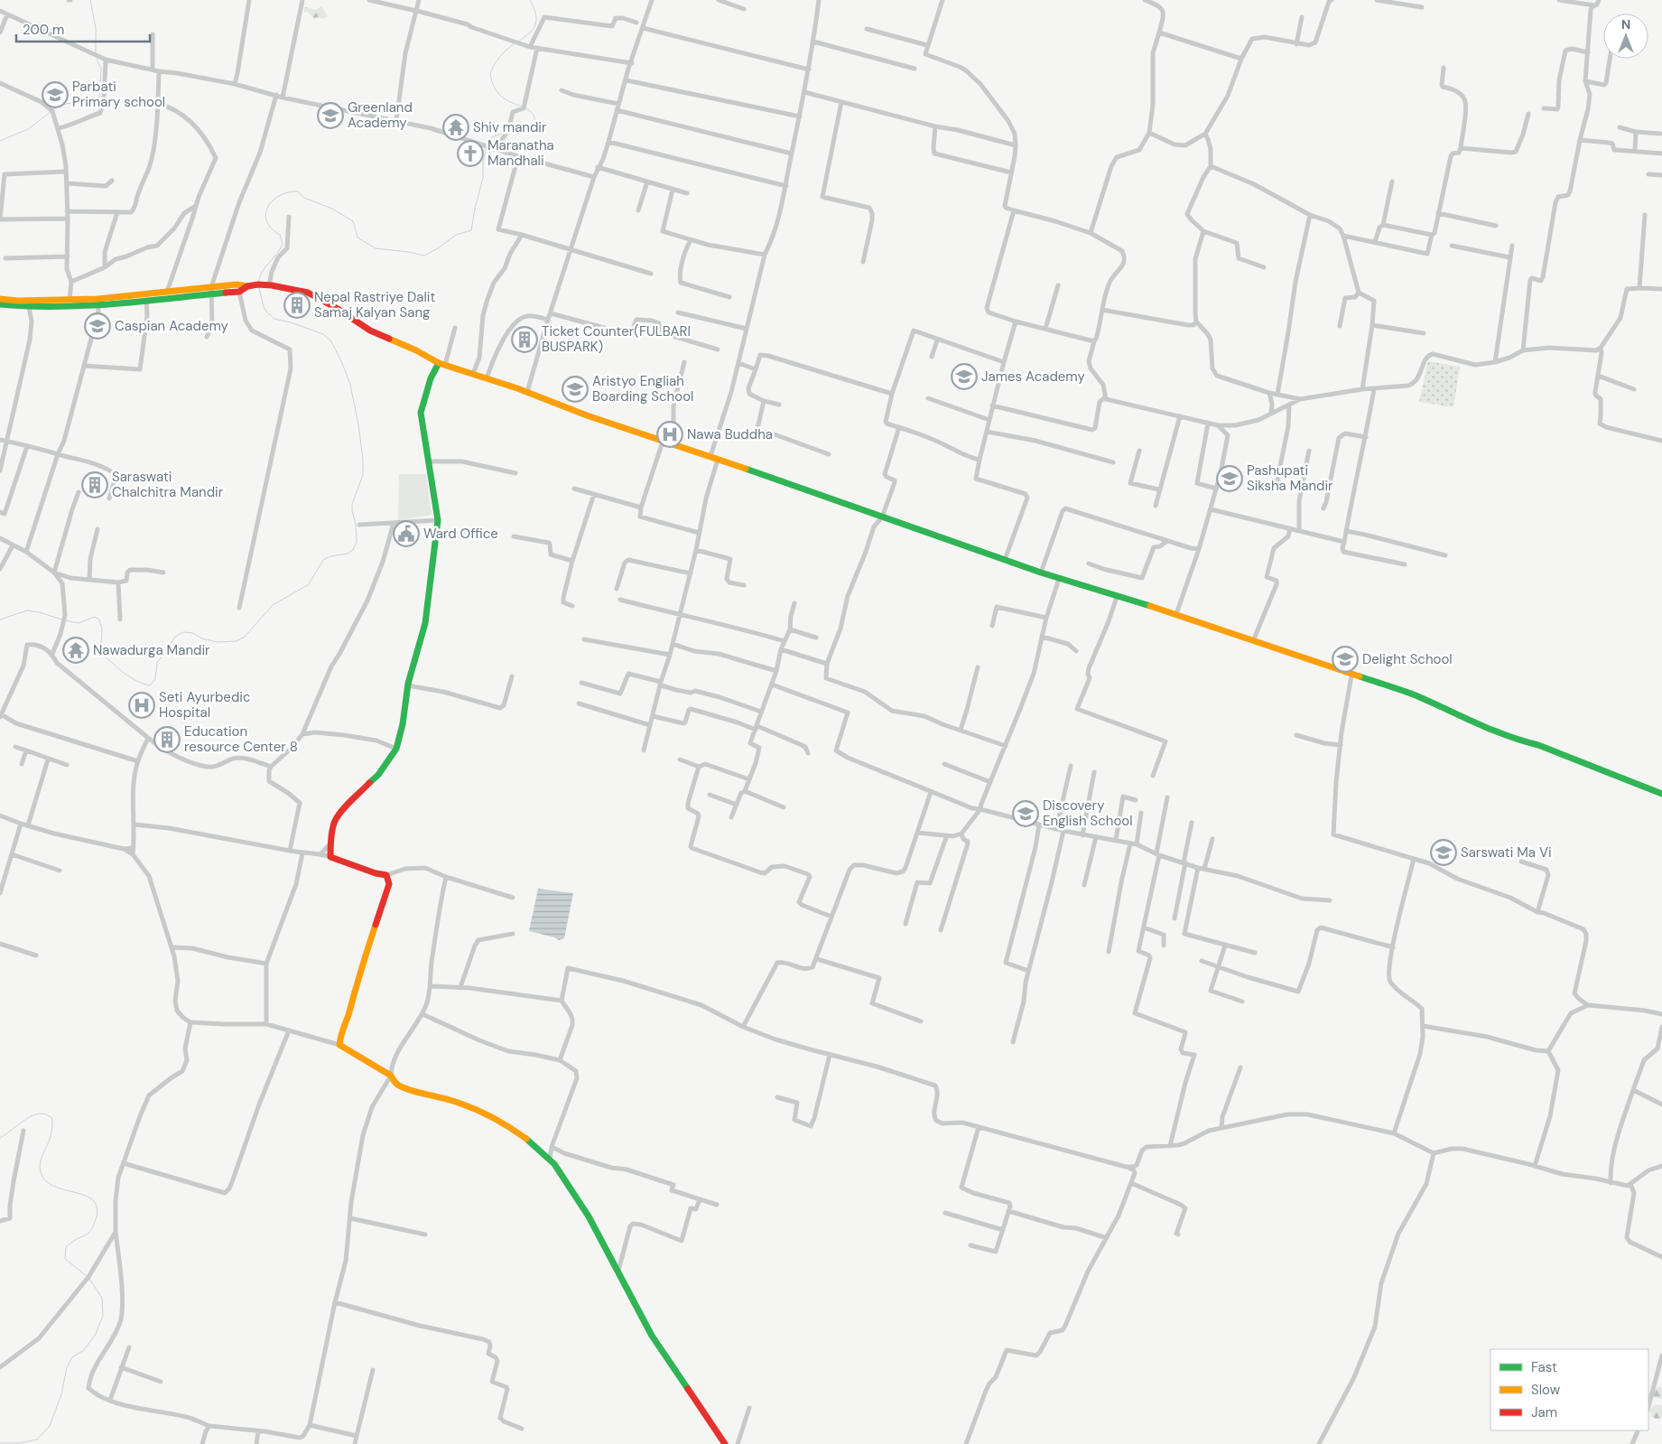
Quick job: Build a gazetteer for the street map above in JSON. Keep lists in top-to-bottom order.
{
  "places": {
    "school or university": [
      "Parbati Primary school",
      "Greenland Academy",
      "Caspian Academy",
      "James Academy",
      "Aristyo Engliah Boarding School",
      "Pashupati Siksha Mandir",
      "Delight School",
      "Discovery English School",
      "Sarswati Ma Vi"
    ],
    "temple": ["Shiv mandir", "Nawadurga Mandir"],
    "church": ["Maranatha Mandhali"],
    "building": [
      "Nepal Rastriye Dalit Samaj Kalyan Sang",
      "Ticket Counter(FULBARI BUSPARK)",
      "Saraswati Chalchitra Mandir",
      "Education resource Center 8"
    ],
    "hospital": ["Nawa Buddha", "Seti Ayurbedic Hospital"],
    "public building": ["Ward Office"]
  },
  "legend": ["Fast", "Slow", "Jam"],
  "scale_bar": "200 m",
  "north": "top"
}
